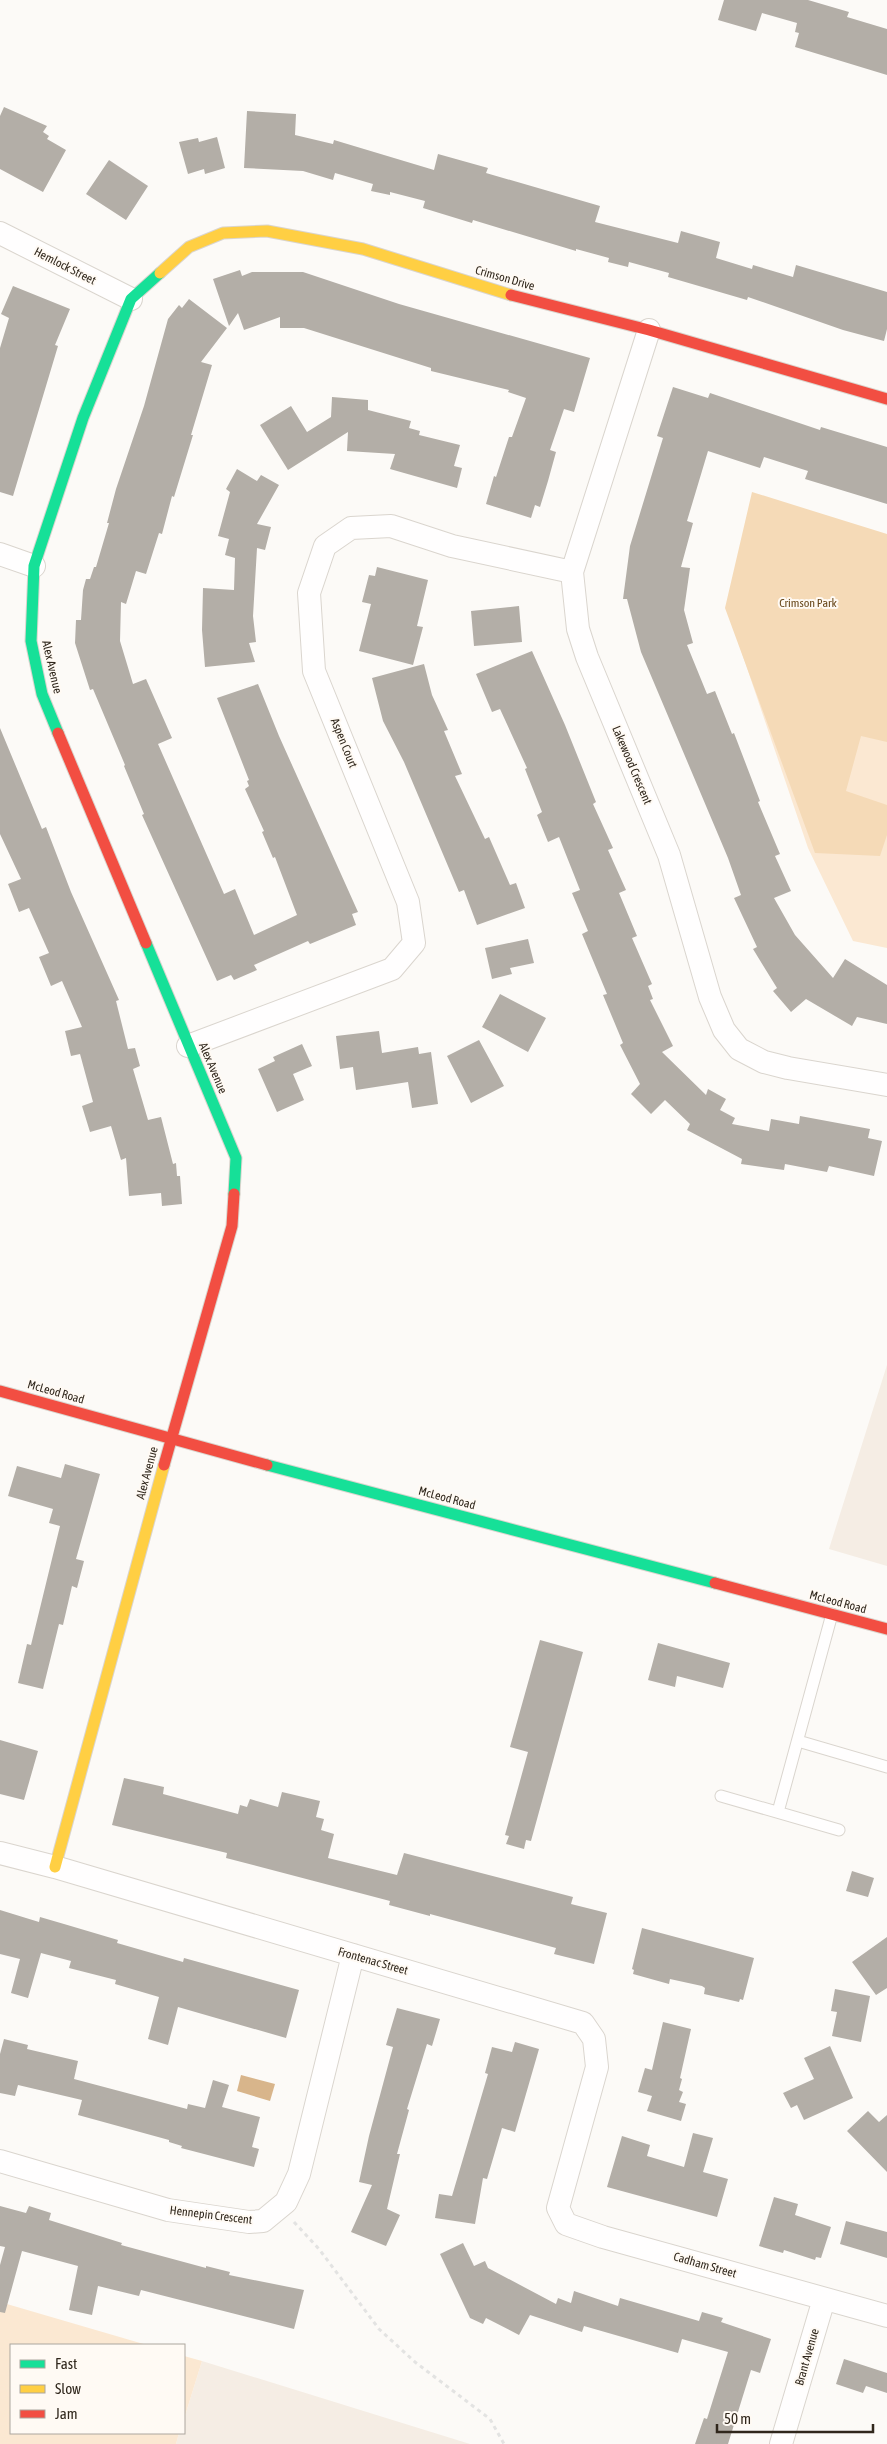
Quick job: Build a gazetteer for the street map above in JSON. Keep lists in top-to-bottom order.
{
  "streets": {
    "street": [
      "Hemlock Street",
      "Crimson Drive",
      "Alex Avenue",
      "Aspen Court",
      "Lakewood Crescent",
      "McLeod Road",
      "Frontenac Street",
      "Hennepin Crescent",
      "Cadham Street",
      "Brant Avenue"
    ]
  },
  "crossings": [
    ["Hemlock Street", "Crimson Drive"],
    ["Hemlock Street", "Alex Avenue"],
    ["Crimson Drive", "Alex Avenue"],
    ["Crimson Drive", "Lakewood Crescent"],
    ["Alex Avenue", "Aspen Court"],
    ["Alex Avenue", "McLeod Road"],
    ["Alex Avenue", "Frontenac Street"],
    ["Aspen Court", "Lakewood Crescent"],
    ["Frontenac Street", "Hennepin Crescent"],
    ["Frontenac Street", "Cadham Street"],
    ["Cadham Street", "Brant Avenue"]
  ],
  "parks": ["Crimson Park"],
  "legend": ["Fast", "Slow", "Jam"],
  "scale_bar": "50 m"
}
